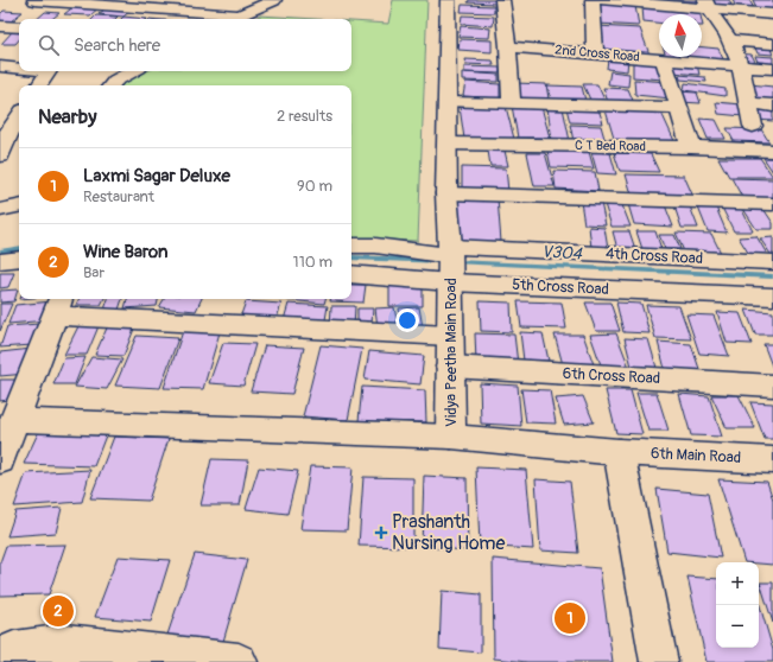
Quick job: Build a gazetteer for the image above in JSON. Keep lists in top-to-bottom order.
{
  "streets": {
    "street": [
      "2nd Cross Road",
      "C T Bed Road",
      "4th Cross Road",
      "5th Cross Road",
      "Vidya Peetha Main Road",
      "6th Cross Road",
      "6th Main Road"
    ]
  },
  "crossings": [
    ["C T Bed Road", "Vidya Peetha Main Road"],
    ["4th Cross Road", "5th Cross Road"],
    ["4th Cross Road", "Vidya Peetha Main Road"],
    ["5th Cross Road", "Vidya Peetha Main Road"],
    ["Vidya Peetha Main Road", "6th Cross Road"],
    ["Vidya Peetha Main Road", "6th Main Road"]
  ],
  "water": ["V304"],
  "places": {
    "health": ["Prashanth Nursing Home"]
  },
  "north": "top",
  "page": {
    "search": "Search here",
    "heading": ["Nearby", "2 results"],
    "list": [
      {
        "mark": "1",
        "name": "Laxmi Sagar Deluxe",
        "note": "Restaurant",
        "value": "90 m"
      },
      {
        "mark": "2",
        "name": "Wine Baron",
        "note": "Bar",
        "value": "110 m"
      }
    ],
    "map_buttons": ["+", "−"],
    "pins": ["2", "1"]
  }
}
